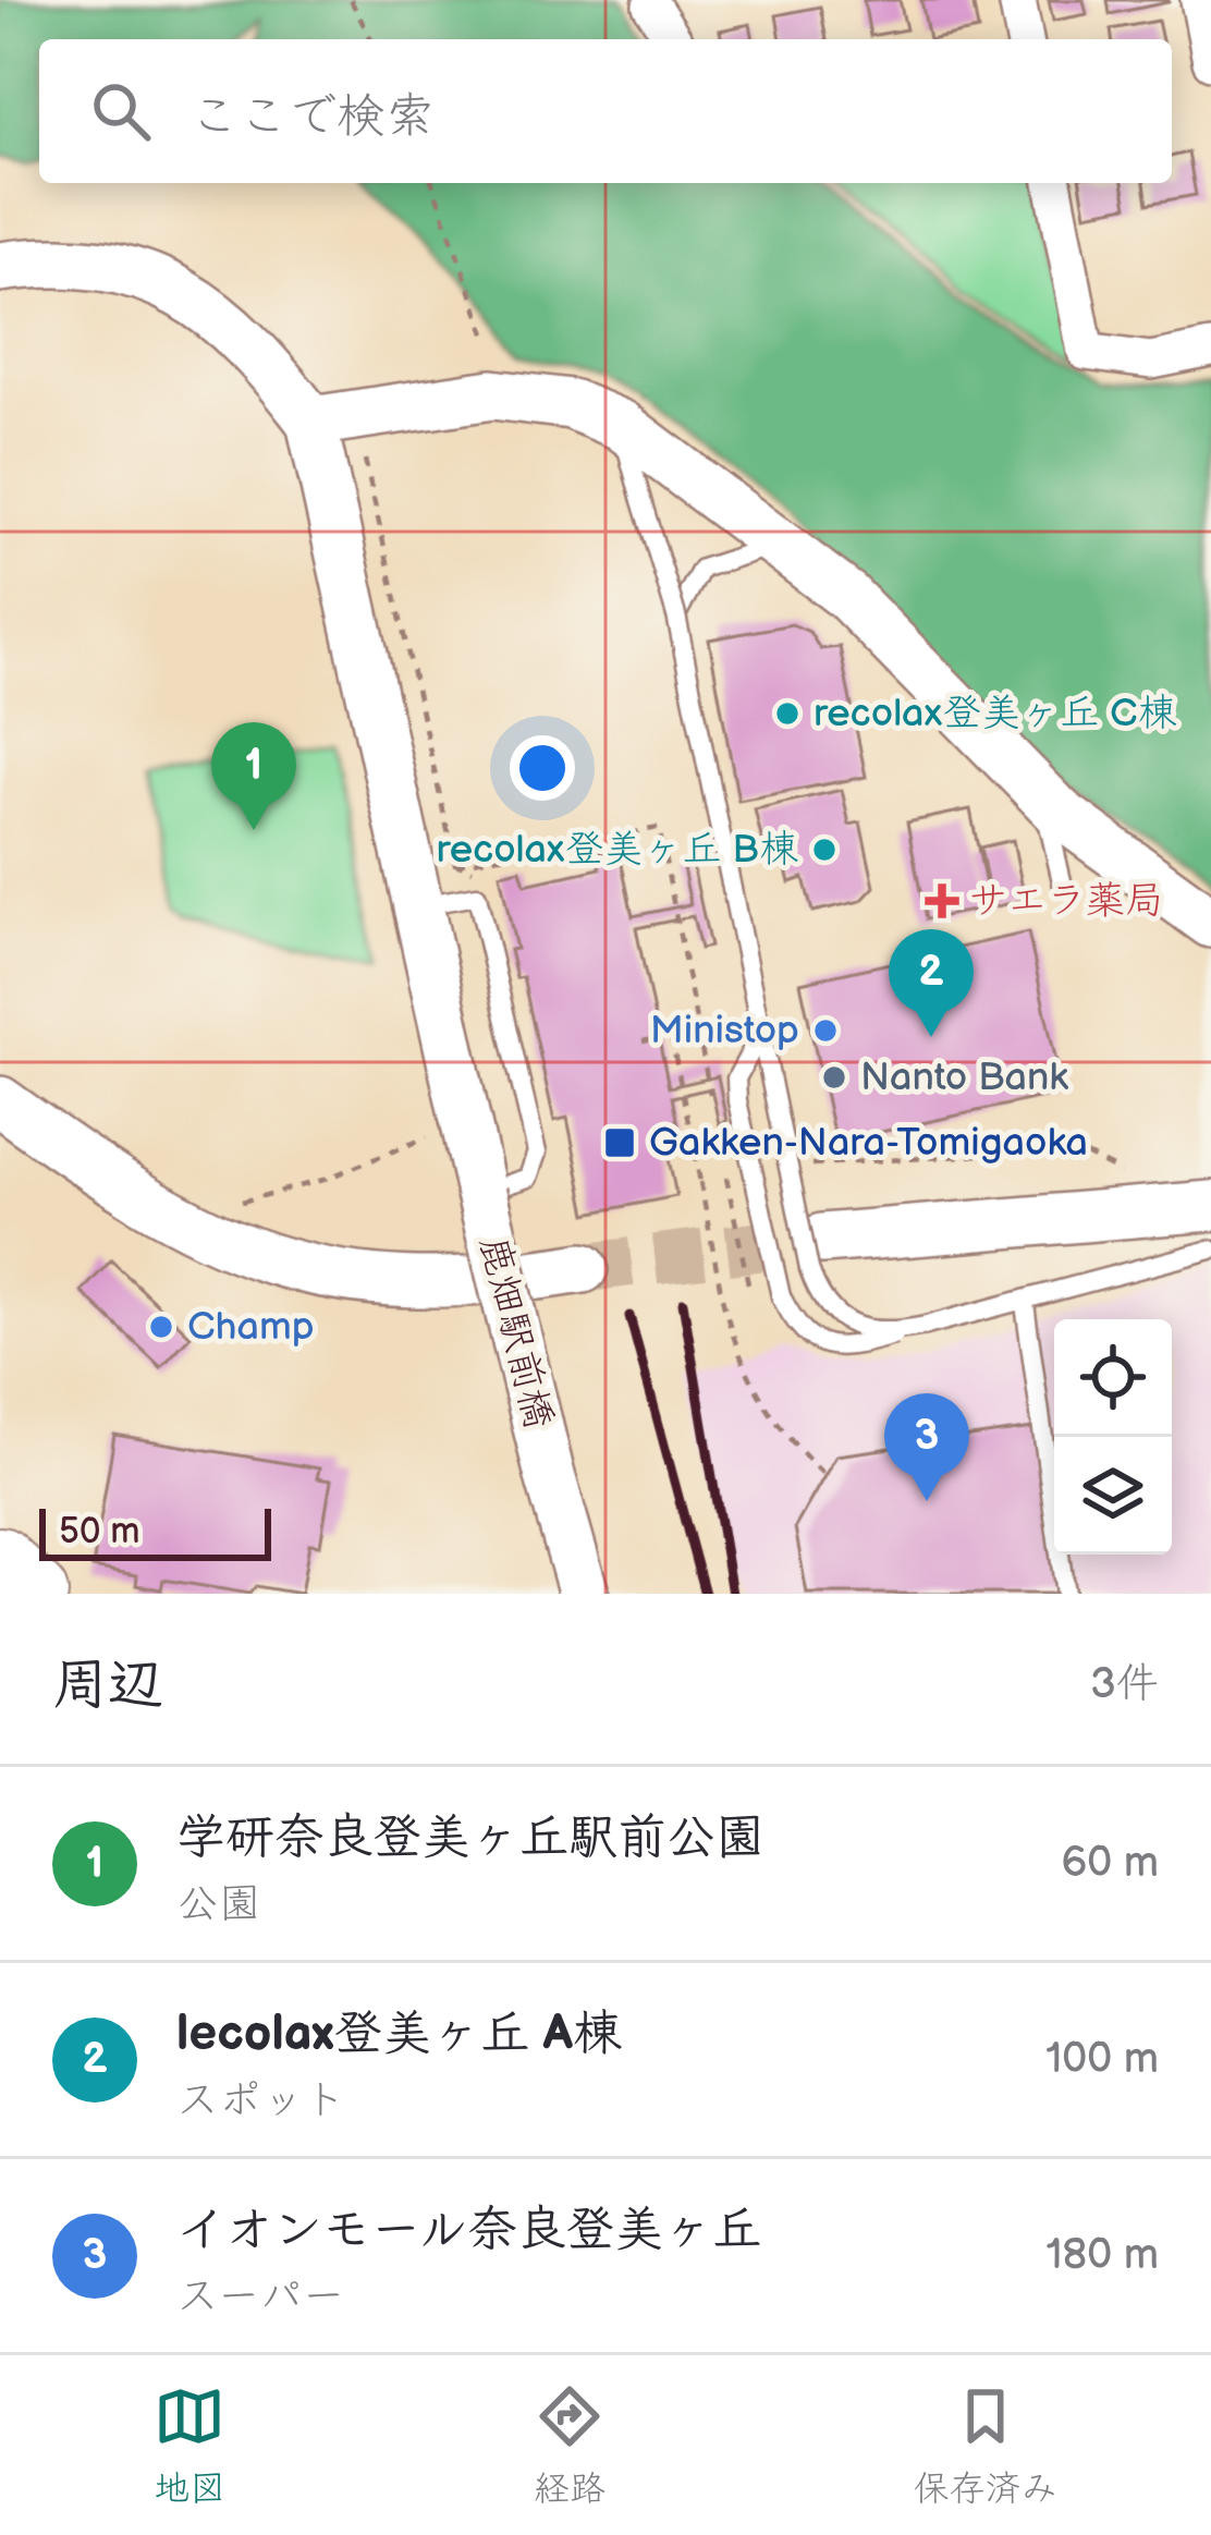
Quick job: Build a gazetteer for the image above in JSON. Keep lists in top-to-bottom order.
{
  "streets": {
    "street": ["鹿畑駅前橋"]
  },
  "places": {
    "other": [
      "recolax登美ヶ丘 C棟",
      "recolax登美ヶ丘 B棟",
      "Ministop",
      "Nanto Bank",
      "Champ"
    ],
    "health": ["サエラ薬局"],
    "transit": ["Gakken-Nara-Tomigaoka"]
  },
  "scale_bar": "50 m",
  "page": {
    "search": "ここで検索",
    "pins": ["1", "2", "3"],
    "scale": "50 m",
    "heading": ["周辺", "3件"],
    "list": [
      {
        "mark": "1",
        "name": "学研奈良登美ヶ丘駅前公園",
        "note": "公園",
        "value": "60 m"
      },
      {
        "mark": "2",
        "name": "lecolax登美ヶ丘 A棟",
        "note": "スポット",
        "value": "100 m"
      },
      {
        "mark": "3",
        "name": "イオンモール奈良登美ヶ丘",
        "note": "スーパー",
        "value": "180 m"
      }
    ],
    "nav": ["地図", "経路", "保存済み"]
  }
}
